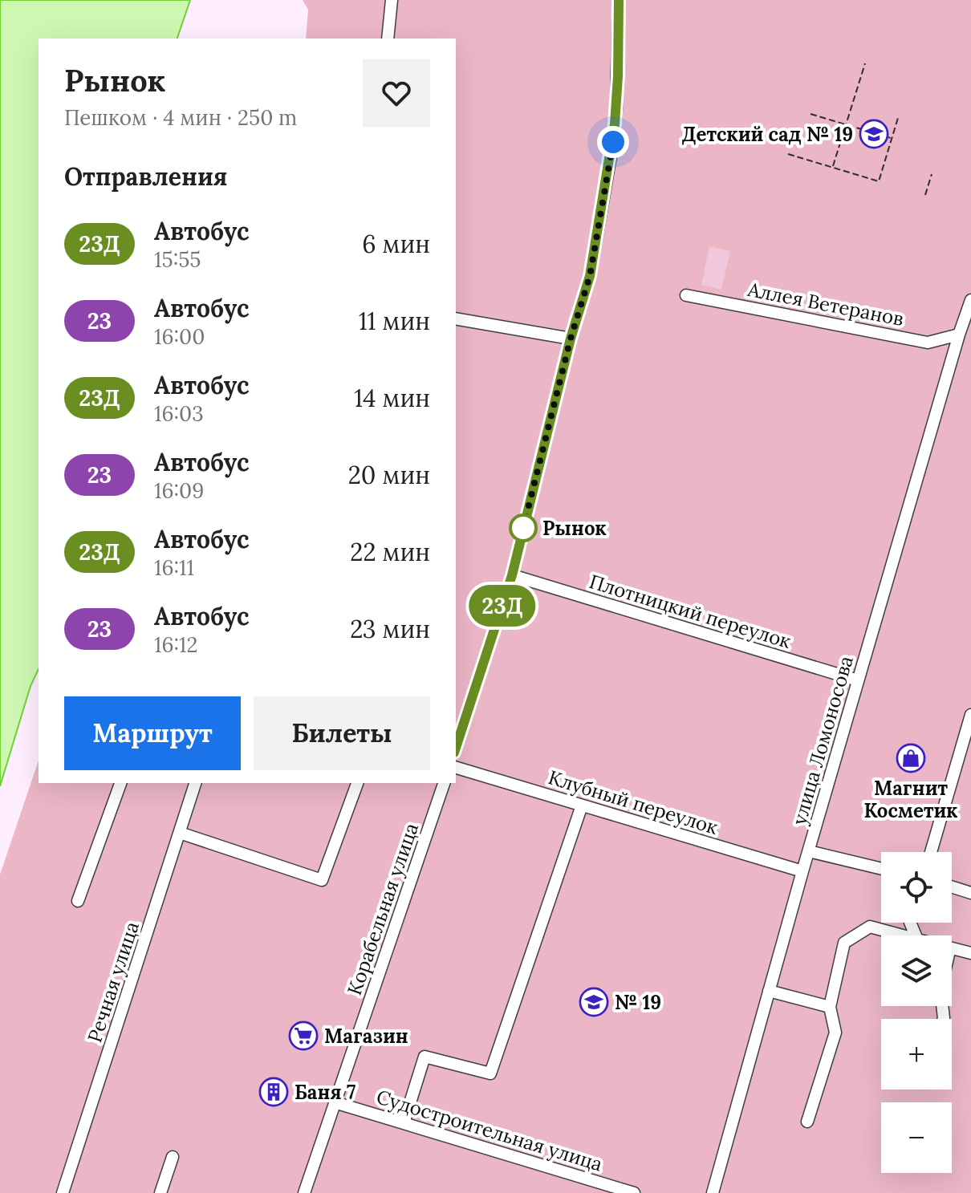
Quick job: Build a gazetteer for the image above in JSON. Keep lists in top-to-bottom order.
{
  "streets": {
    "street": [
      "Аллея Ветеранов",
      "Плотницкий переулок",
      "улица Ломоносова",
      "Клубный переулок",
      "Корабельная улица",
      "Речная улица",
      "Судостроительная улица"
    ]
  },
  "crossings": [
    ["Аллея Ветеранов", "улица Ломоносова"],
    ["Плотницкий переулок", "улица Ломоносова"],
    ["улица Ломоносова", "Клубный переулок"],
    ["Корабельная улица", "Судостроительная улица"]
  ],
  "places": {
    "school or university": ["Детский сад № 19", "№ 19"],
    "other": ["Рынок"],
    "shop": ["Магнит Косметик"],
    "supermarket": ["Магазин"],
    "building": ["Баня 7"]
  },
  "lines": ["bus line 23Д"],
  "page": {
    "on_map": "23Д",
    "heading": [
      ["Рынок", "Пешком · 4 мин · 250 m"],
      "Отправления"
    ],
    "list": [
      {
        "mark": "23Д",
        "name": "Автобус",
        "note": "15:55",
        "value": "6 мин"
      },
      {
        "mark": "23",
        "name": "Автобус",
        "note": "16:00",
        "value": "11 мин"
      },
      {
        "mark": "23Д",
        "name": "Автобус",
        "note": "16:03",
        "value": "14 мин"
      },
      {
        "mark": "23",
        "name": "Автобус",
        "note": "16:09",
        "value": "20 мин"
      },
      {
        "mark": "23Д",
        "name": "Автобус",
        "note": "16:11",
        "value": "22 мин"
      },
      {
        "mark": "23",
        "name": "Автобус",
        "note": "16:12",
        "value": "23 мин"
      }
    ],
    "buttons": ["Маршрут", "Билеты"],
    "map_buttons": ["+", "−"]
  }
}
